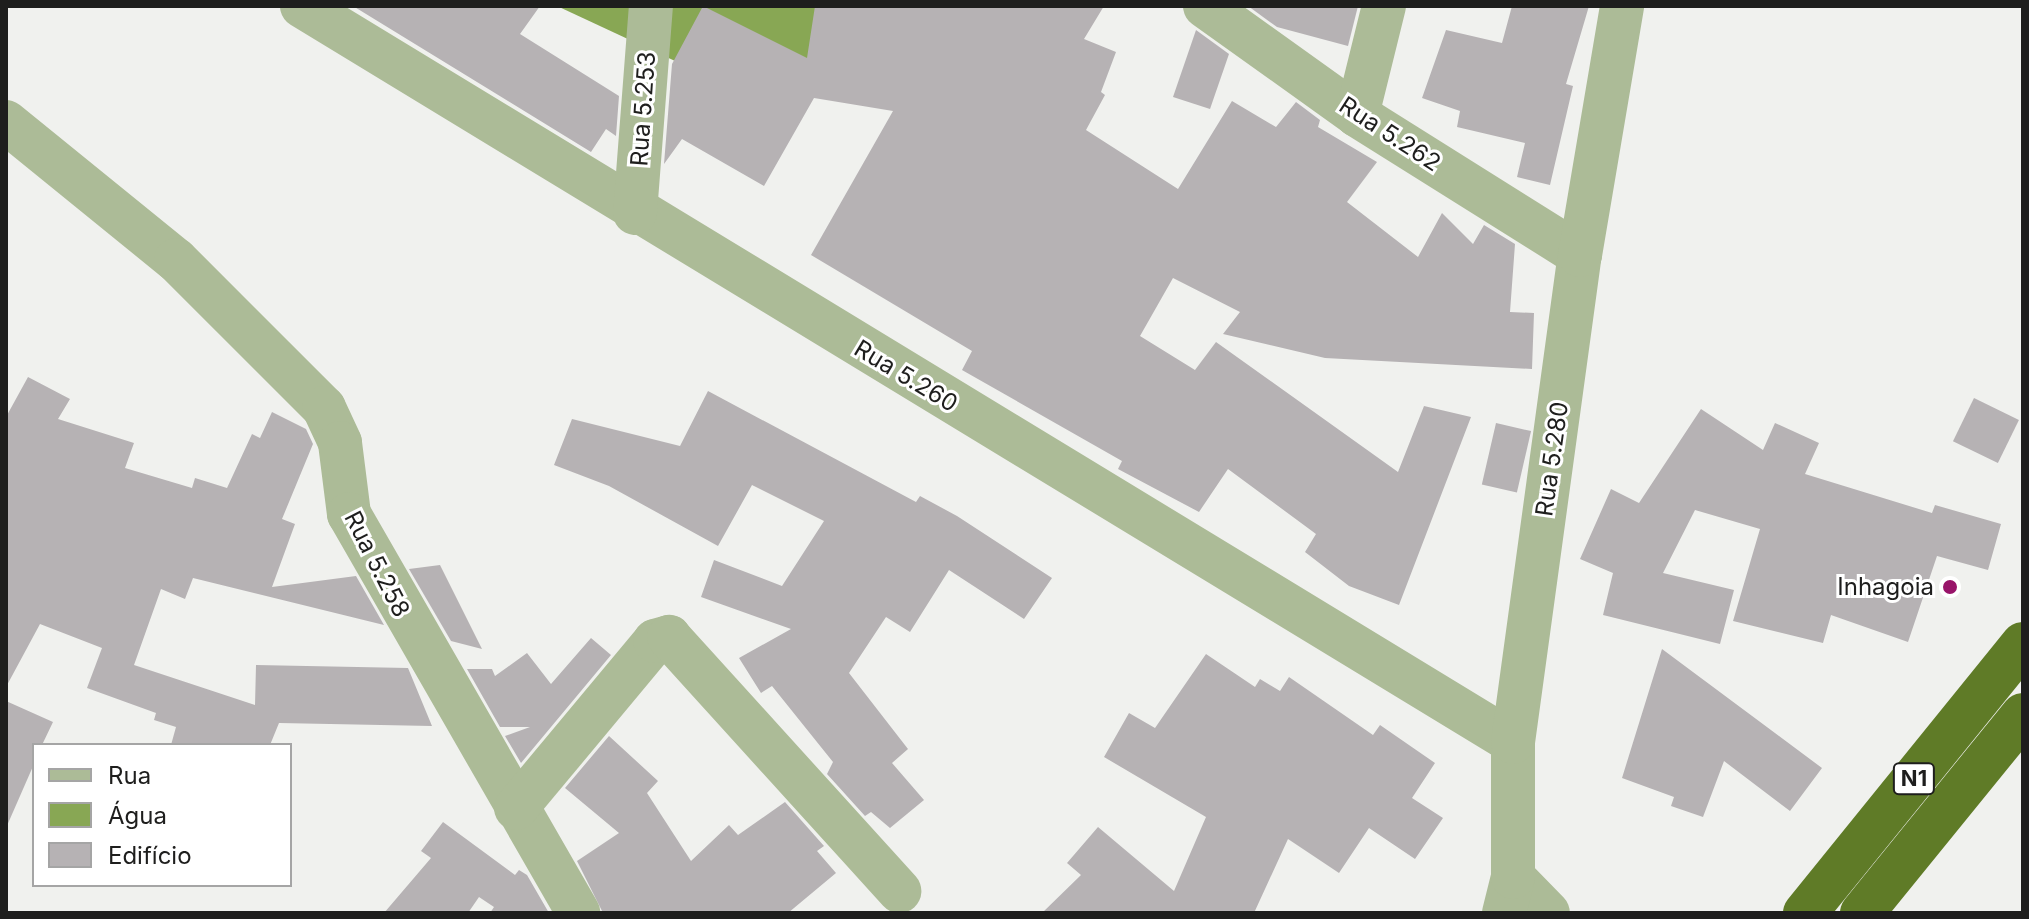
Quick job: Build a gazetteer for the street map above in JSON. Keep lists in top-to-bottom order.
{
  "streets": {
    "highway": ["N1"],
    "street": [
      "Rua 5.253",
      "Rua 5.262",
      "Rua 5.260",
      "Rua 5.280",
      "Rua 5.258"
    ]
  },
  "crossings": [
    ["Rua 5.253", "Rua 5.260"],
    ["Rua 5.262", "Rua 5.280"],
    ["Rua 5.260", "Rua 5.280"]
  ],
  "places": ["Inhagoia"],
  "legend": ["Rua", "Água", "Edifício"]
}
